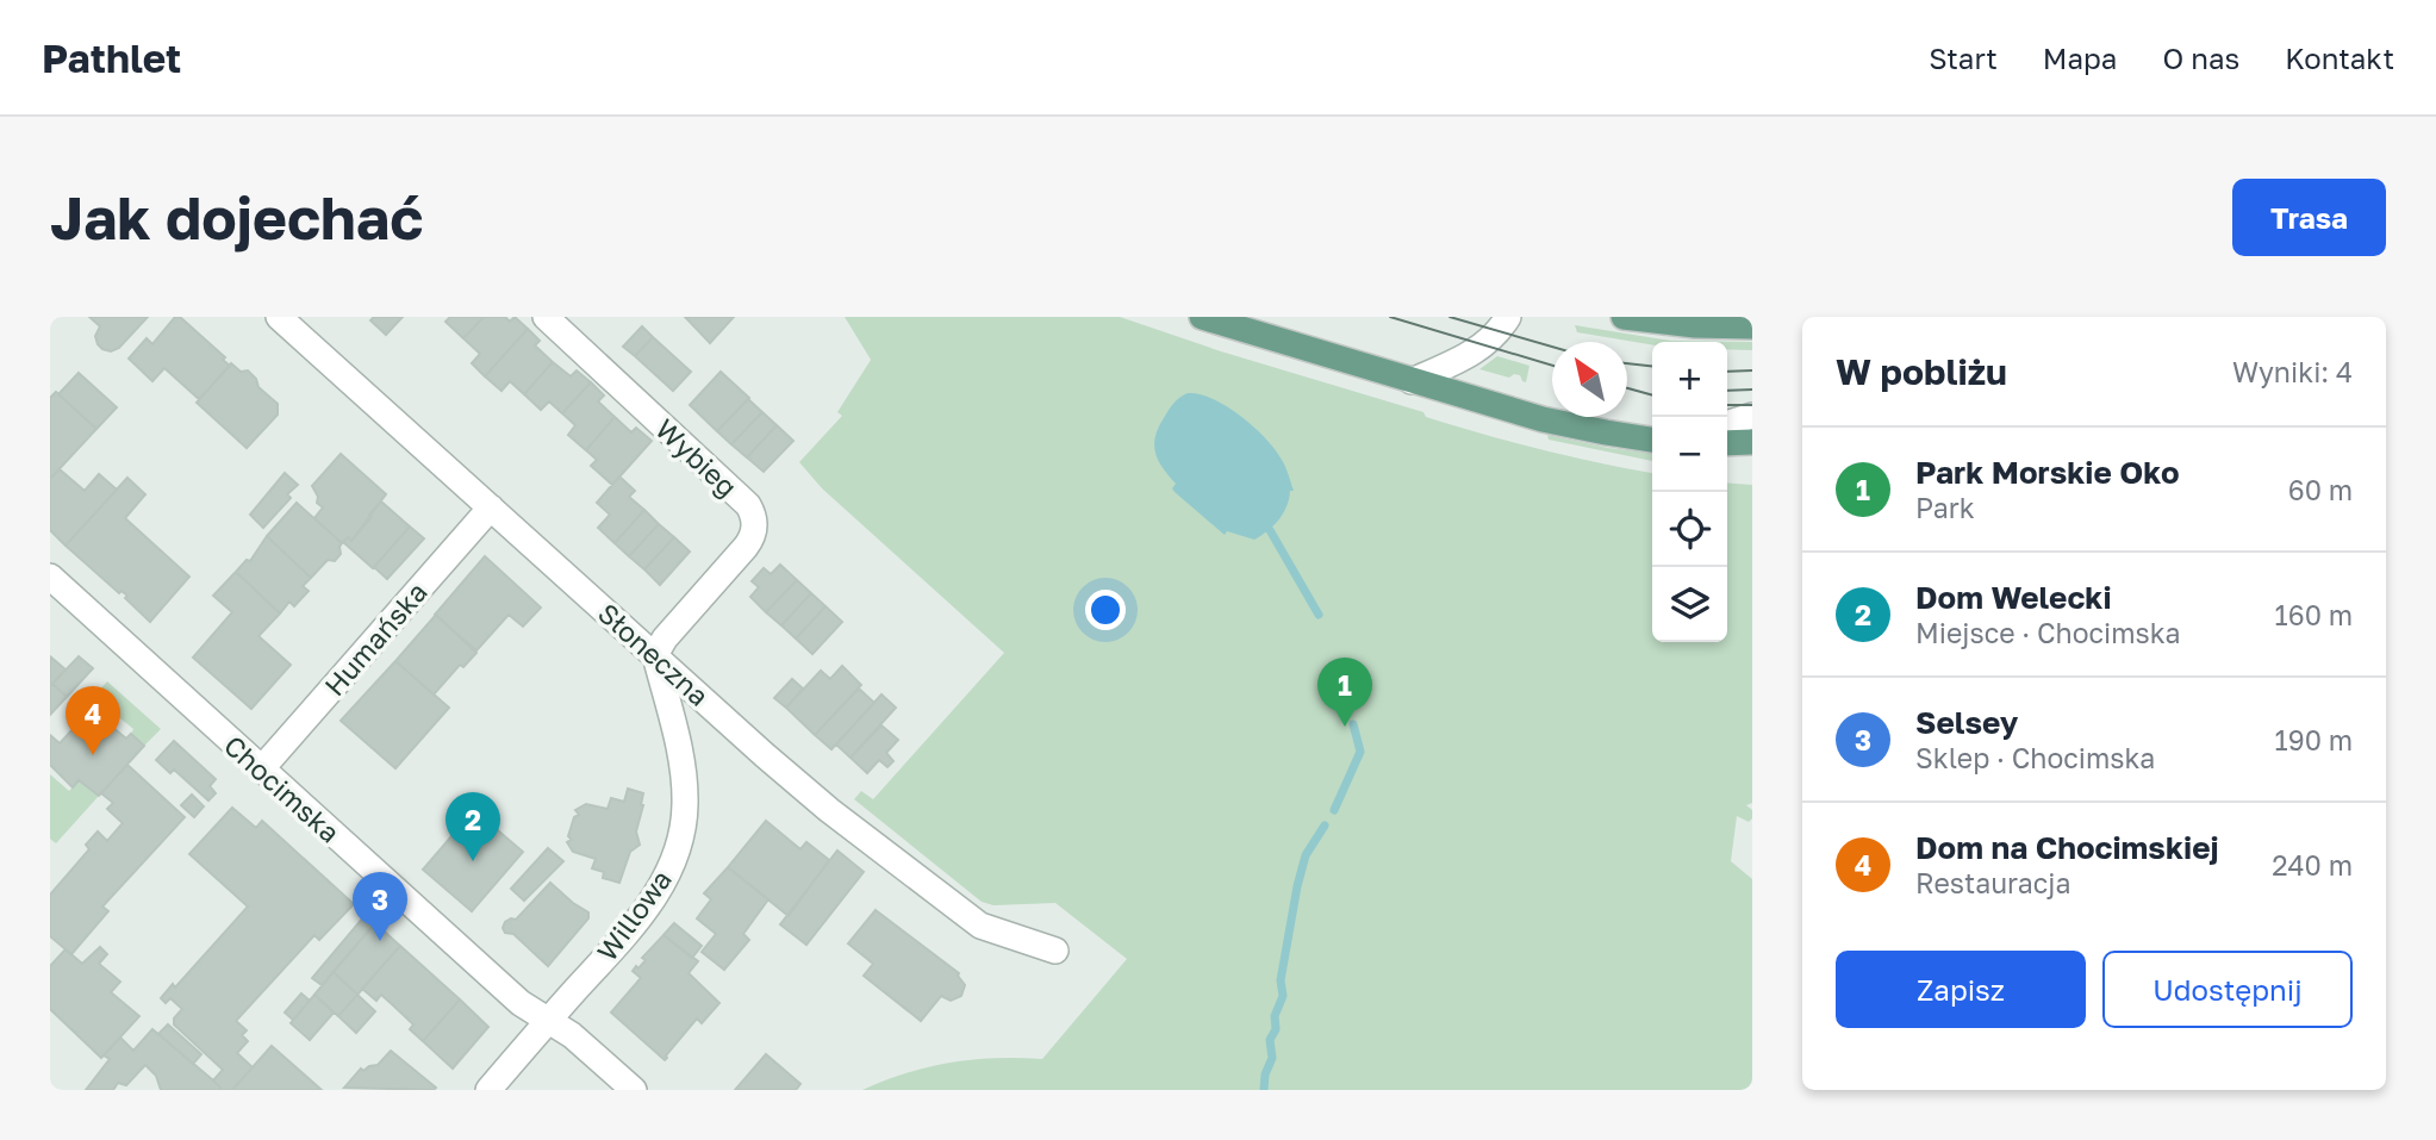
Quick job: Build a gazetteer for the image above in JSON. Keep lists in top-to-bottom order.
{
  "streets": {
    "street": [
      "Wybieg",
      "Humańska",
      "Słoneczna",
      "Chocimska",
      "Willowa"
    ]
  },
  "crossings": [
    ["Wybieg", "Słoneczna"],
    ["Wybieg", "Willowa"],
    ["Humańska", "Słoneczna"],
    ["Humańska", "Chocimska"],
    ["Słoneczna", "Willowa"],
    ["Chocimska", "Willowa"]
  ],
  "north": "top left",
  "page": {
    "header": "Pathlet",
    "nav": [
      "Start",
      "Mapa",
      "O nas",
      "Kontakt"
    ],
    "buttons": [
      "Trasa",
      ["Zapisz", "Udostępnij"]
    ],
    "title": "Jak dojechać",
    "heading": ["W pobliżu", "Wyniki: 4"],
    "map_buttons": ["+", "−"],
    "list": [
      {
        "mark": "1",
        "name": "Park Morskie Oko",
        "note": "Park",
        "value": "60 m"
      },
      {
        "mark": "2",
        "name": "Dom Welecki",
        "note": "Miejsce · Chocimska",
        "value": "160 m"
      },
      {
        "mark": "3",
        "name": "Selsey",
        "note": "Sklep · Chocimska",
        "value": "190 m"
      },
      {
        "mark": "4",
        "name": "Dom na Chocimskiej",
        "note": "Restauracja",
        "value": "240 m"
      }
    ],
    "pins": [
      "1",
      "4",
      "2",
      "3"
    ]
  }
}
